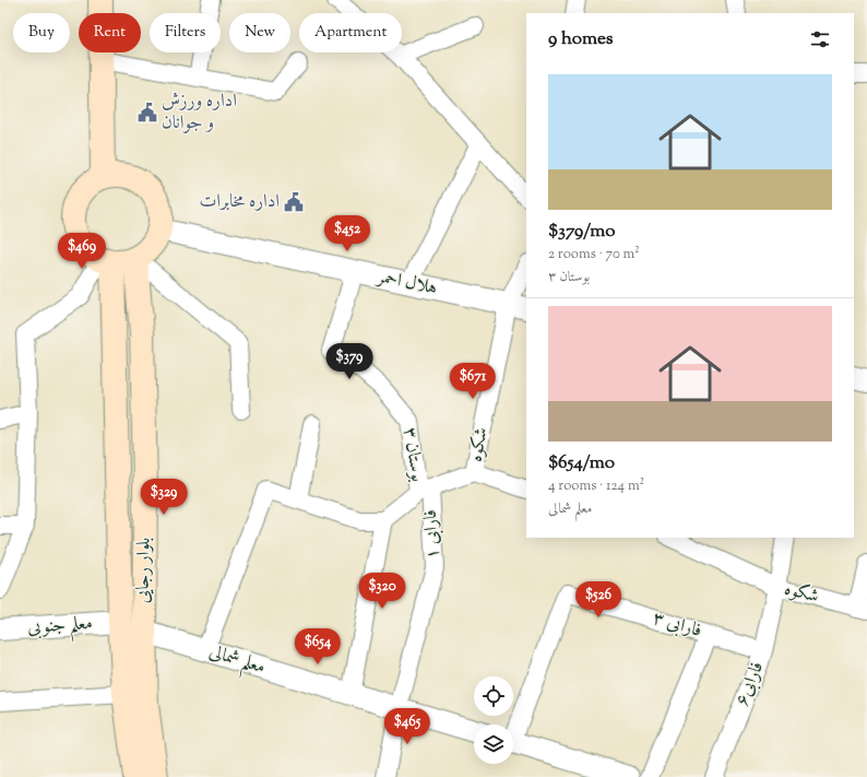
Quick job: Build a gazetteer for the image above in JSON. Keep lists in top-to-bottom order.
{
  "streets": {
    "main road": ["بلوار رجایی"],
    "street": [
      "هلال احمر",
      "شکوه",
      "بوستان ٣",
      "فارابی ۱",
      "فارابی ۳",
      "معلم جنوبی",
      "معلم شمالی",
      "فارابی۶"
    ]
  },
  "crossings": [
    ["هلال احمر", "شکوه"],
    ["هلال احمر", "بوستان ٣"],
    ["هلال احمر", "بلوار رجایی"],
    ["شکوه", "فارابی۶"],
    ["بوستان ٣", "فارابی ۱"],
    ["فارابی ۱", "معلم شمالی"],
    ["بلوار رجایی", "معلم جنوبی"],
    ["بلوار رجایی", "معلم شمالی"],
    ["فارابی ۳", "فارابی۶"]
  ],
  "places": {
    "public building": ["اداره ورزش و جوانان", "اداره مخابرات"]
  },
  "page": {
    "chip": [
      "Buy",
      "Rent",
      "Filters",
      "New",
      "Apartment"
    ],
    "heading": "9 homes",
    "list": [
      {
        "name": "$379/mo",
        "note": "2 rooms · 70 m² · بوستان ٣"
      },
      {
        "name": "$654/mo",
        "note": "4 rooms · 124 m² · معلم شمالی"
      }
    ],
    "price": [
      "$452",
      "$469",
      "$379",
      "$671",
      "$329",
      "$320",
      "$526",
      "$654",
      "$465"
    ]
  }
}
